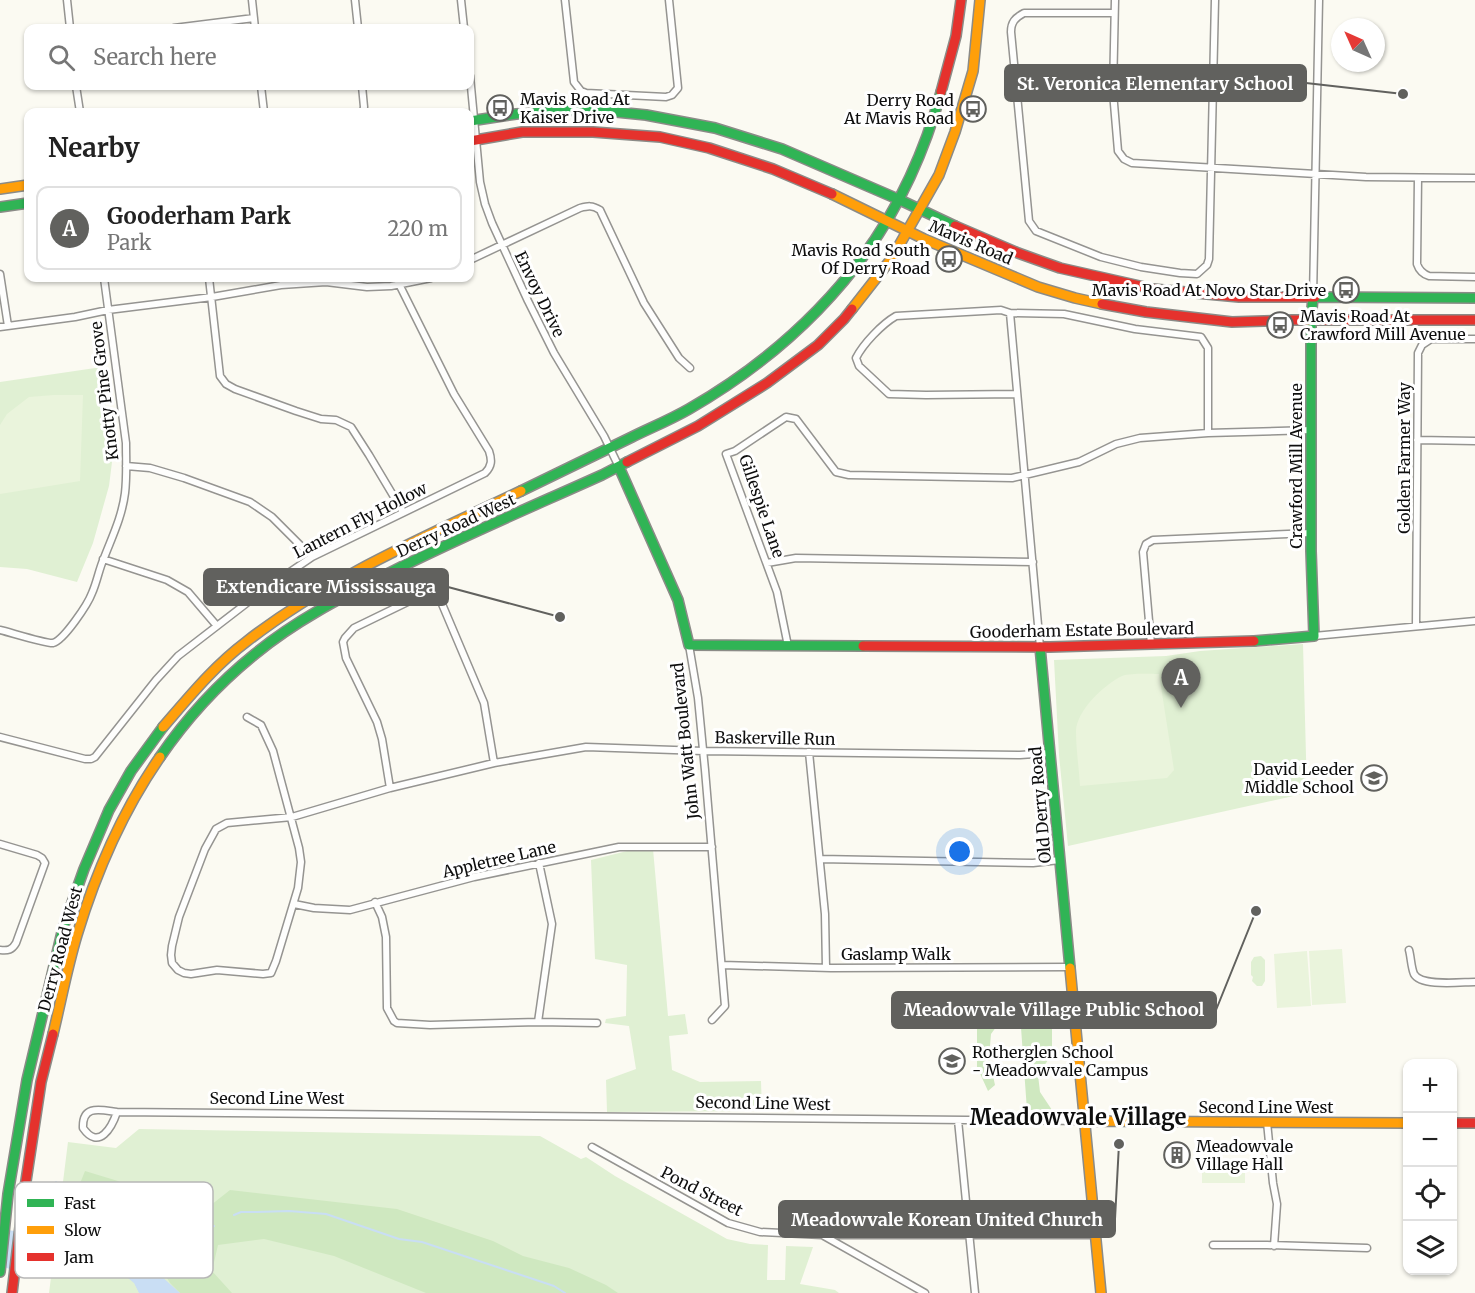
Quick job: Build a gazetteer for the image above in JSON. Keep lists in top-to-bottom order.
{
  "streets": {
    "main road": [
      "Mavis Road",
      "Crawford Mill Avenue",
      "Derry Road West",
      "Gooderham Estate Boulevard",
      "John Watt Boulevard",
      "Old Derry Road",
      "Second Line West"
    ],
    "street": [
      "Envoy Drive",
      "Knotty Pine Grove",
      "Golden Farmer Way",
      "Gillespie Lane",
      "Lantern Fly Hollow",
      "Baskerville Run",
      "Appletree Lane",
      "Gaslamp Walk",
      "Pond Street"
    ]
  },
  "crossings": [
    ["Mavis Road", "Crawford Mill Avenue"],
    ["Mavis Road", "Derry Road West"],
    ["Envoy Drive", "Derry Road West"],
    ["Envoy Drive", "John Watt Boulevard"],
    ["Golden Farmer Way", "Gooderham Estate Boulevard"],
    ["Crawford Mill Avenue", "Gooderham Estate Boulevard"],
    ["Gillespie Lane", "Gooderham Estate Boulevard"],
    ["Gillespie Lane", "Old Derry Road"],
    ["Derry Road West", "John Watt Boulevard"],
    ["Gooderham Estate Boulevard", "John Watt Boulevard"],
    ["Gooderham Estate Boulevard", "Old Derry Road"],
    ["Baskerville Run", "John Watt Boulevard"],
    ["Baskerville Run", "Old Derry Road"],
    ["Baskerville Run", "Appletree Lane"],
    ["John Watt Boulevard", "Appletree Lane"],
    ["John Watt Boulevard", "Gaslamp Walk"],
    ["Old Derry Road", "Gaslamp Walk"],
    ["Old Derry Road", "Second Line West"],
    ["Old Derry Road", "Pond Street"]
  ],
  "districts": ["Meadowvale Village"],
  "places": {
    "other": [
      "St. Veronica Elementary School",
      "Extendicare Mississauga",
      "Meadowvale Village Public School",
      "Meadowvale Korean United Church"
    ],
    "bus stop": [
      "Mavis Road At Kaiser Drive",
      "Derry Road At Mavis Road",
      "Mavis Road South Of Derry Road",
      "Mavis Road At Novo Star Drive",
      "Mavis Road At Crawford Mill Avenue"
    ],
    "school or university": ["David Leeder Middle School", "Rotherglen School - Meadowvale Campus"],
    "building": ["Meadowvale Village Hall"]
  },
  "legend": ["Fast", "Slow", "Jam"],
  "north": "top left",
  "page": {
    "search": "Search here",
    "heading": "Nearby",
    "list": [
      {
        "mark": "A",
        "name": "Gooderham Park",
        "note": "Park",
        "value": "220 m"
      }
    ],
    "pins": "A",
    "map_buttons": ["+", "−"]
  }
}
